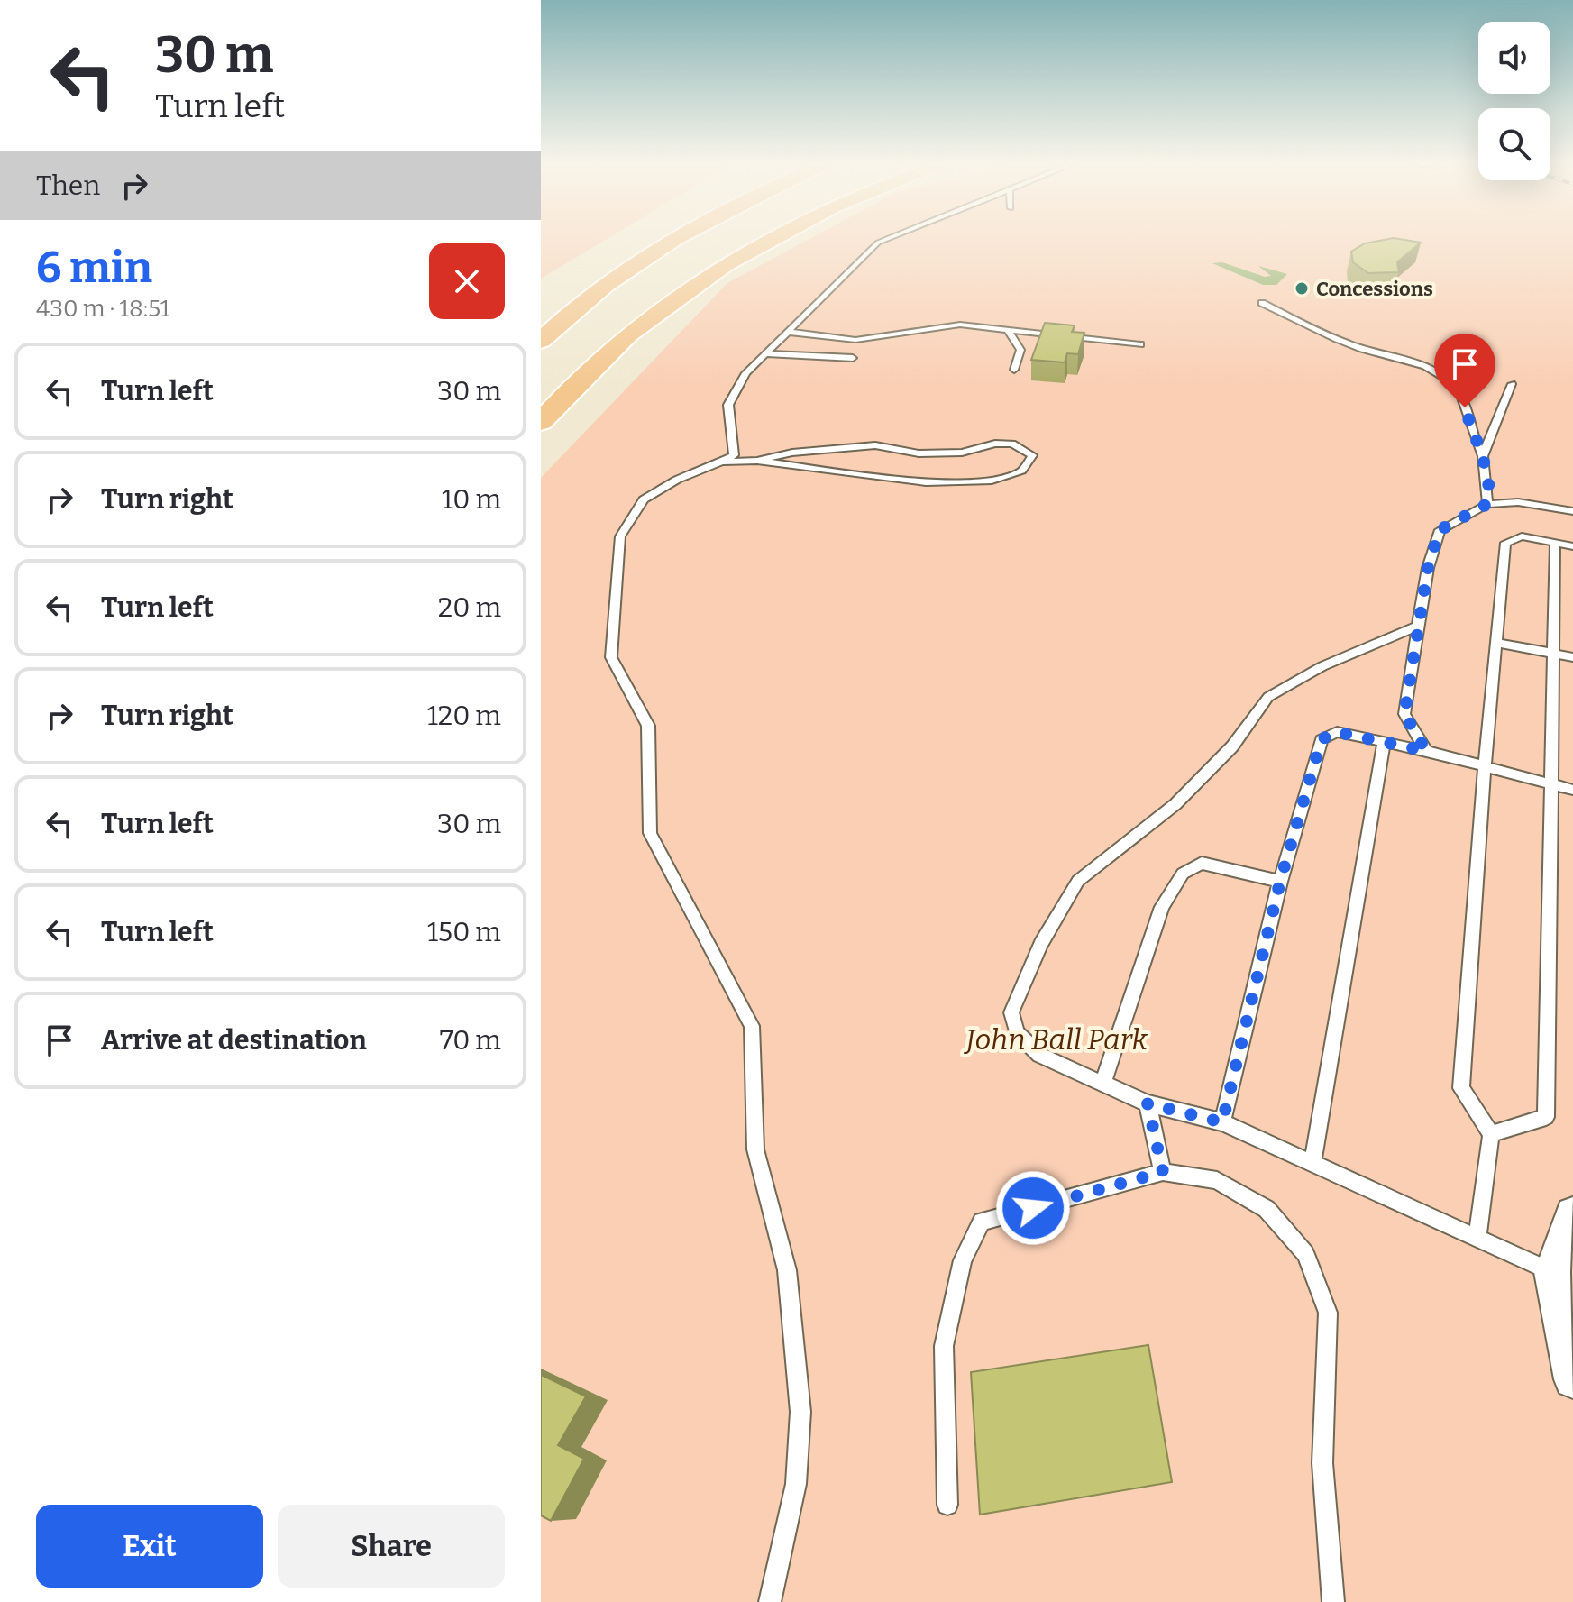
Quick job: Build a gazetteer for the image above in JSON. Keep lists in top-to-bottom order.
{
  "parks": ["John Ball Park"],
  "places": ["Concessions"],
  "page": {
    "turn": ["30 m", "Turn left"],
    "then": "Then",
    "heading": ["6 min", "430 m · 18:51"],
    "list": [
      {
        "name": "Turn left",
        "value": "30 m"
      },
      {
        "name": "Turn right",
        "value": "10 m"
      },
      {
        "name": "Turn left",
        "value": "20 m"
      },
      {
        "name": "Turn right",
        "value": "120 m"
      },
      {
        "name": "Turn left",
        "value": "30 m"
      },
      {
        "name": "Turn left",
        "value": "150 m"
      },
      {
        "name": "Arrive at destination",
        "value": "70 m"
      }
    ],
    "buttons": ["Exit", "Share"]
  }
}
